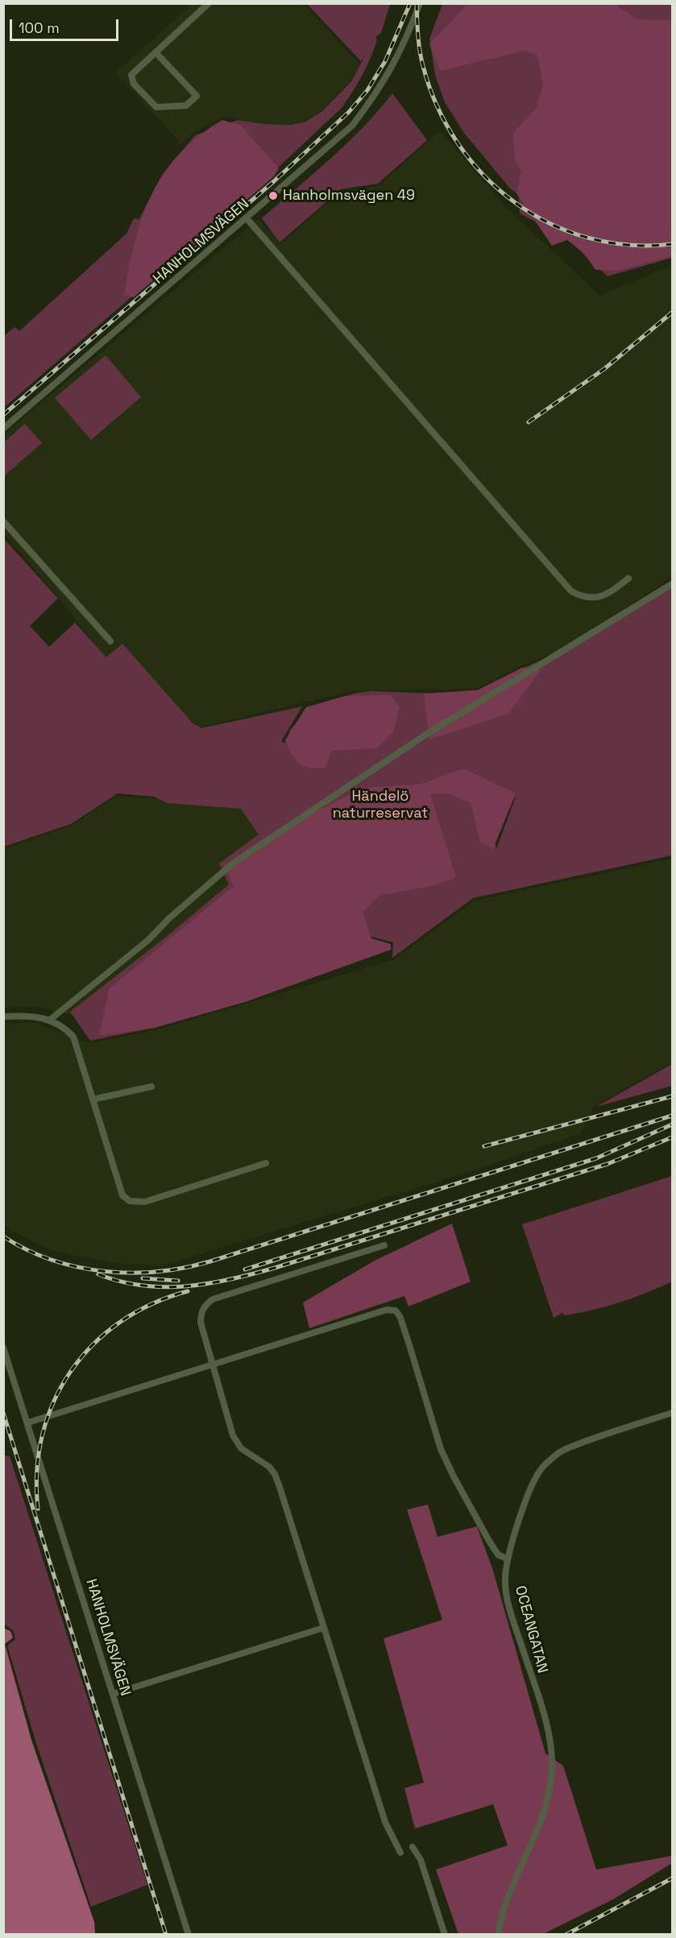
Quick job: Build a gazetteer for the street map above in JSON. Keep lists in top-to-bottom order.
{
  "streets": {
    "street": ["HANHOLMSVÄGEN", "OCEANGATAN"]
  },
  "parks": ["Händelö naturreservat"],
  "places": ["Hanholmsvägen 49"],
  "scale_bar": "100 m"
}
